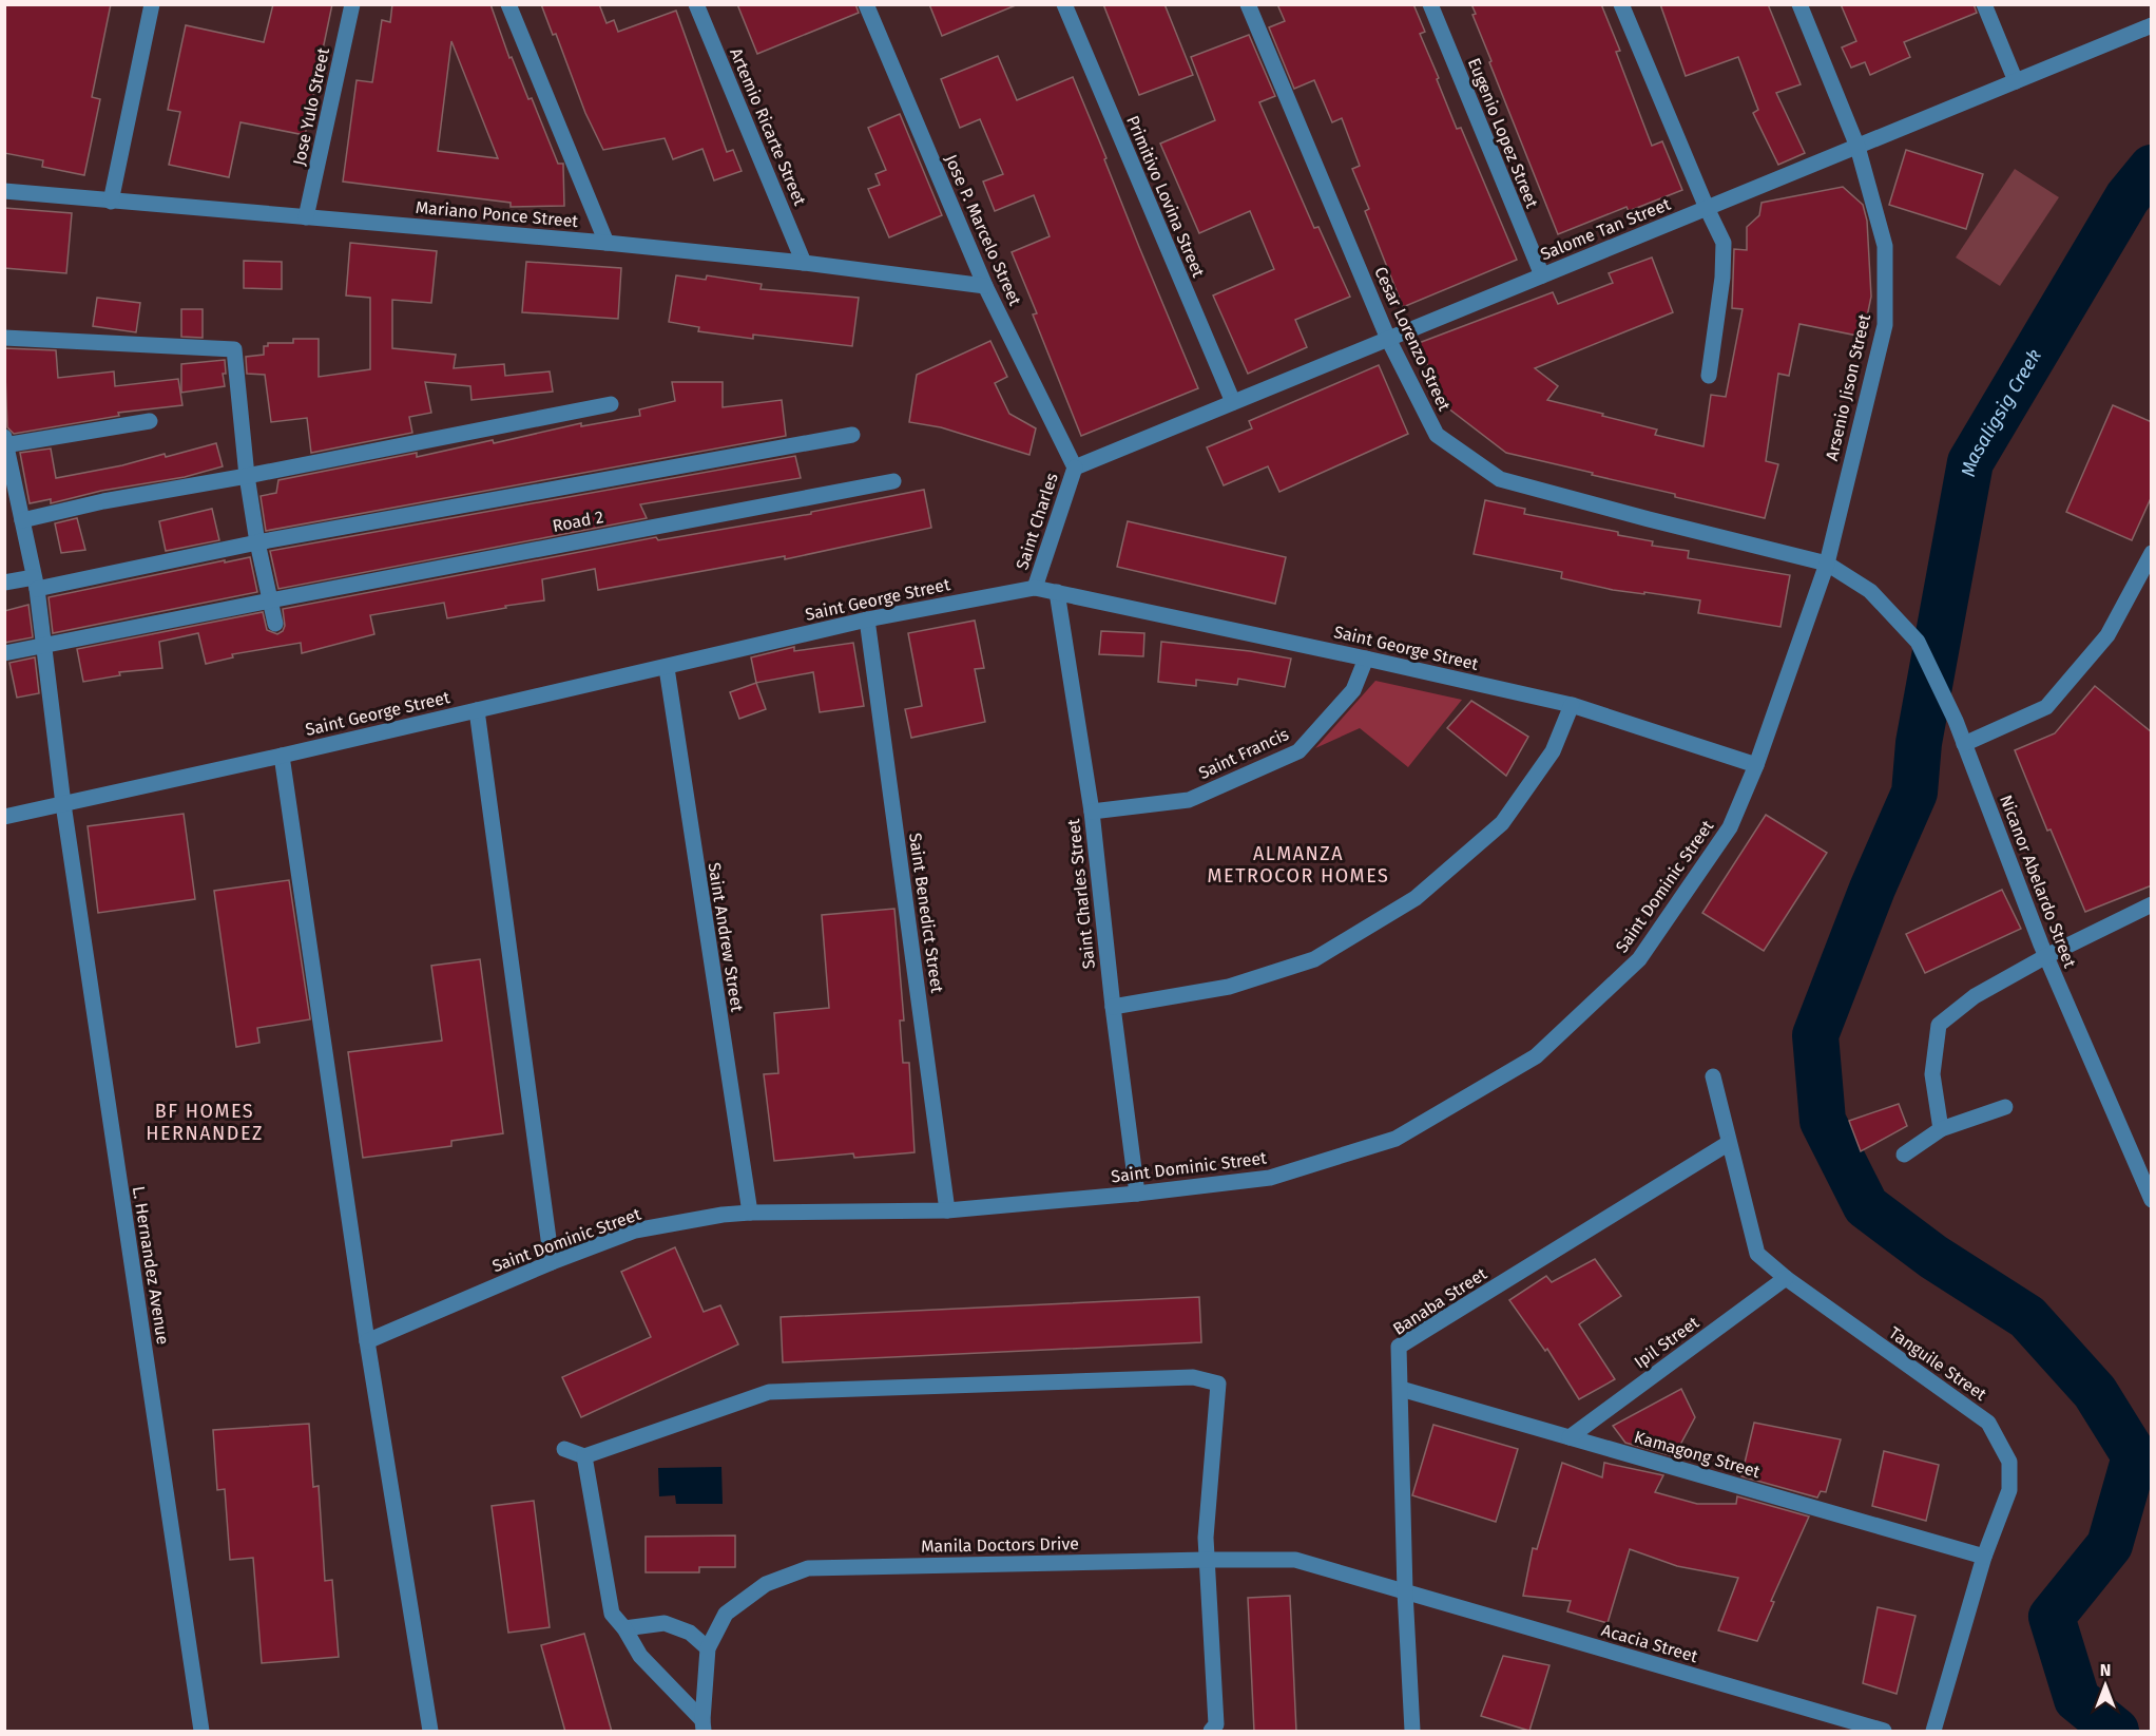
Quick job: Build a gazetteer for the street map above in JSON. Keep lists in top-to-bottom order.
{
  "streets": {
    "street": [
      "Jose Yulo Street",
      "Artemio Ricarte Street",
      "Eugenio Lopez Street",
      "Primitivo Lovina Street",
      "Mariano Ponce Street",
      "Salome Tan Street",
      "Jose P. Marcelo Street",
      "Cesar Lorenzo Street",
      "Arsenio Jison Street",
      "Road 2",
      "Saint Charles",
      "Saint George Street",
      "Saint Francis",
      "Nicanor Abelardo Street",
      "Saint Dominic Street",
      "Saint Charles Street",
      "Saint Benedict Street",
      "Saint Andrew Street",
      "L. Hernandez Avenue",
      "Banaba Street",
      "Ipil Street",
      "Tanguile Street",
      "Kamagong Street",
      "Manila Doctors Drive",
      "Acacia Street"
    ]
  },
  "crossings": [
    ["Jose Yulo Street", "Mariano Ponce Street"],
    ["Artemio Ricarte Street", "Mariano Ponce Street"],
    ["Eugenio Lopez Street", "Salome Tan Street"],
    ["Primitivo Lovina Street", "Salome Tan Street"],
    ["Mariano Ponce Street", "Jose P. Marcelo Street"],
    ["Salome Tan Street", "Jose P. Marcelo Street"],
    ["Salome Tan Street", "Cesar Lorenzo Street"],
    ["Salome Tan Street", "Arsenio Jison Street"],
    ["Salome Tan Street", "Saint Charles"],
    ["Jose P. Marcelo Street", "Saint Charles"],
    ["Cesar Lorenzo Street", "Arsenio Jison Street"],
    ["Cesar Lorenzo Street", "Nicanor Abelardo Street"],
    ["Arsenio Jison Street", "Saint Dominic Street"],
    ["Road 2", "L. Hernandez Avenue"],
    ["Saint Charles", "Saint George Street"],
    ["Saint George Street", "Saint Francis"],
    ["Saint George Street", "Saint Dominic Street"],
    ["Saint George Street", "Saint Charles Street"],
    ["Saint George Street", "Saint Benedict Street"],
    ["Saint George Street", "Saint Andrew Street"],
    ["Saint George Street", "L. Hernandez Avenue"],
    ["Saint Francis", "Saint Charles Street"],
    ["Saint Dominic Street", "Saint Charles Street"],
    ["Saint Dominic Street", "Saint Benedict Street"],
    ["Saint Dominic Street", "Saint Andrew Street"],
    ["Banaba Street", "Tanguile Street"],
    ["Banaba Street", "Kamagong Street"],
    ["Banaba Street", "Manila Doctors Drive"],
    ["Banaba Street", "Acacia Street"],
    ["Ipil Street", "Tanguile Street"],
    ["Ipil Street", "Kamagong Street"],
    ["Tanguile Street", "Kamagong Street"],
    ["Manila Doctors Drive", "Acacia Street"]
  ],
  "districts": ["ALMANZA METROCOR HOMES", "BF HOMES HERNANDEZ"],
  "water": ["Masaligsig Creek"],
  "north": "top"
}
